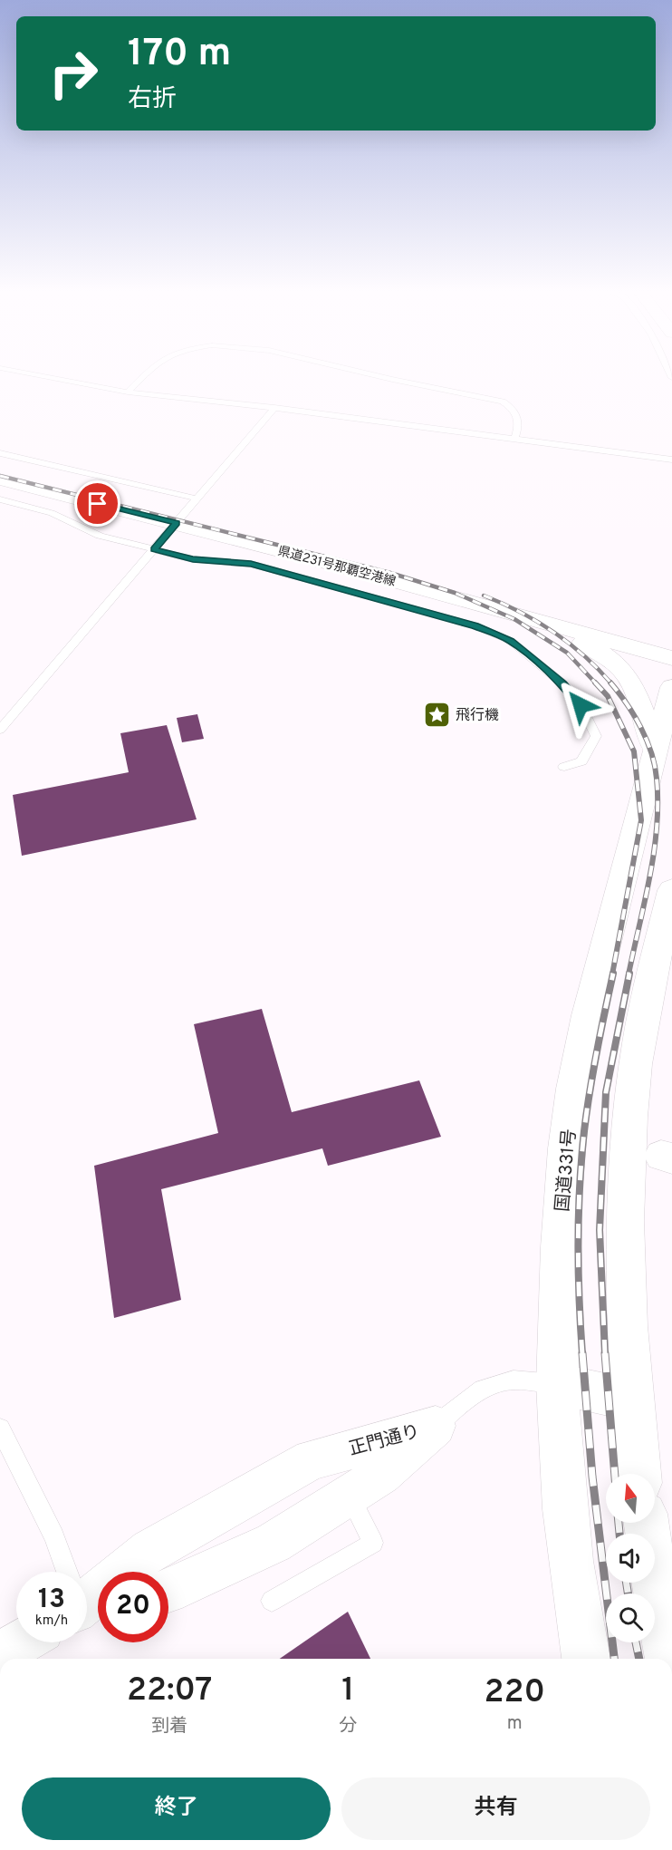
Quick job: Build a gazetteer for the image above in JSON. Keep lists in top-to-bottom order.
{
  "streets": {
    "main road": ["県道231号那覇空港線", "国道331号"],
    "street": ["正門通り"]
  },
  "places": {
    "place": ["飛行機"]
  },
  "north": "top",
  "page": {
    "turn": ["170 m", "右折"],
    "speed": "13 km/h",
    "limit": "20",
    "eta": [
      "22:07",
      "到着",
      "1",
      "分",
      "220",
      "m"
    ],
    "buttons": ["終了", "共有"]
  }
}
